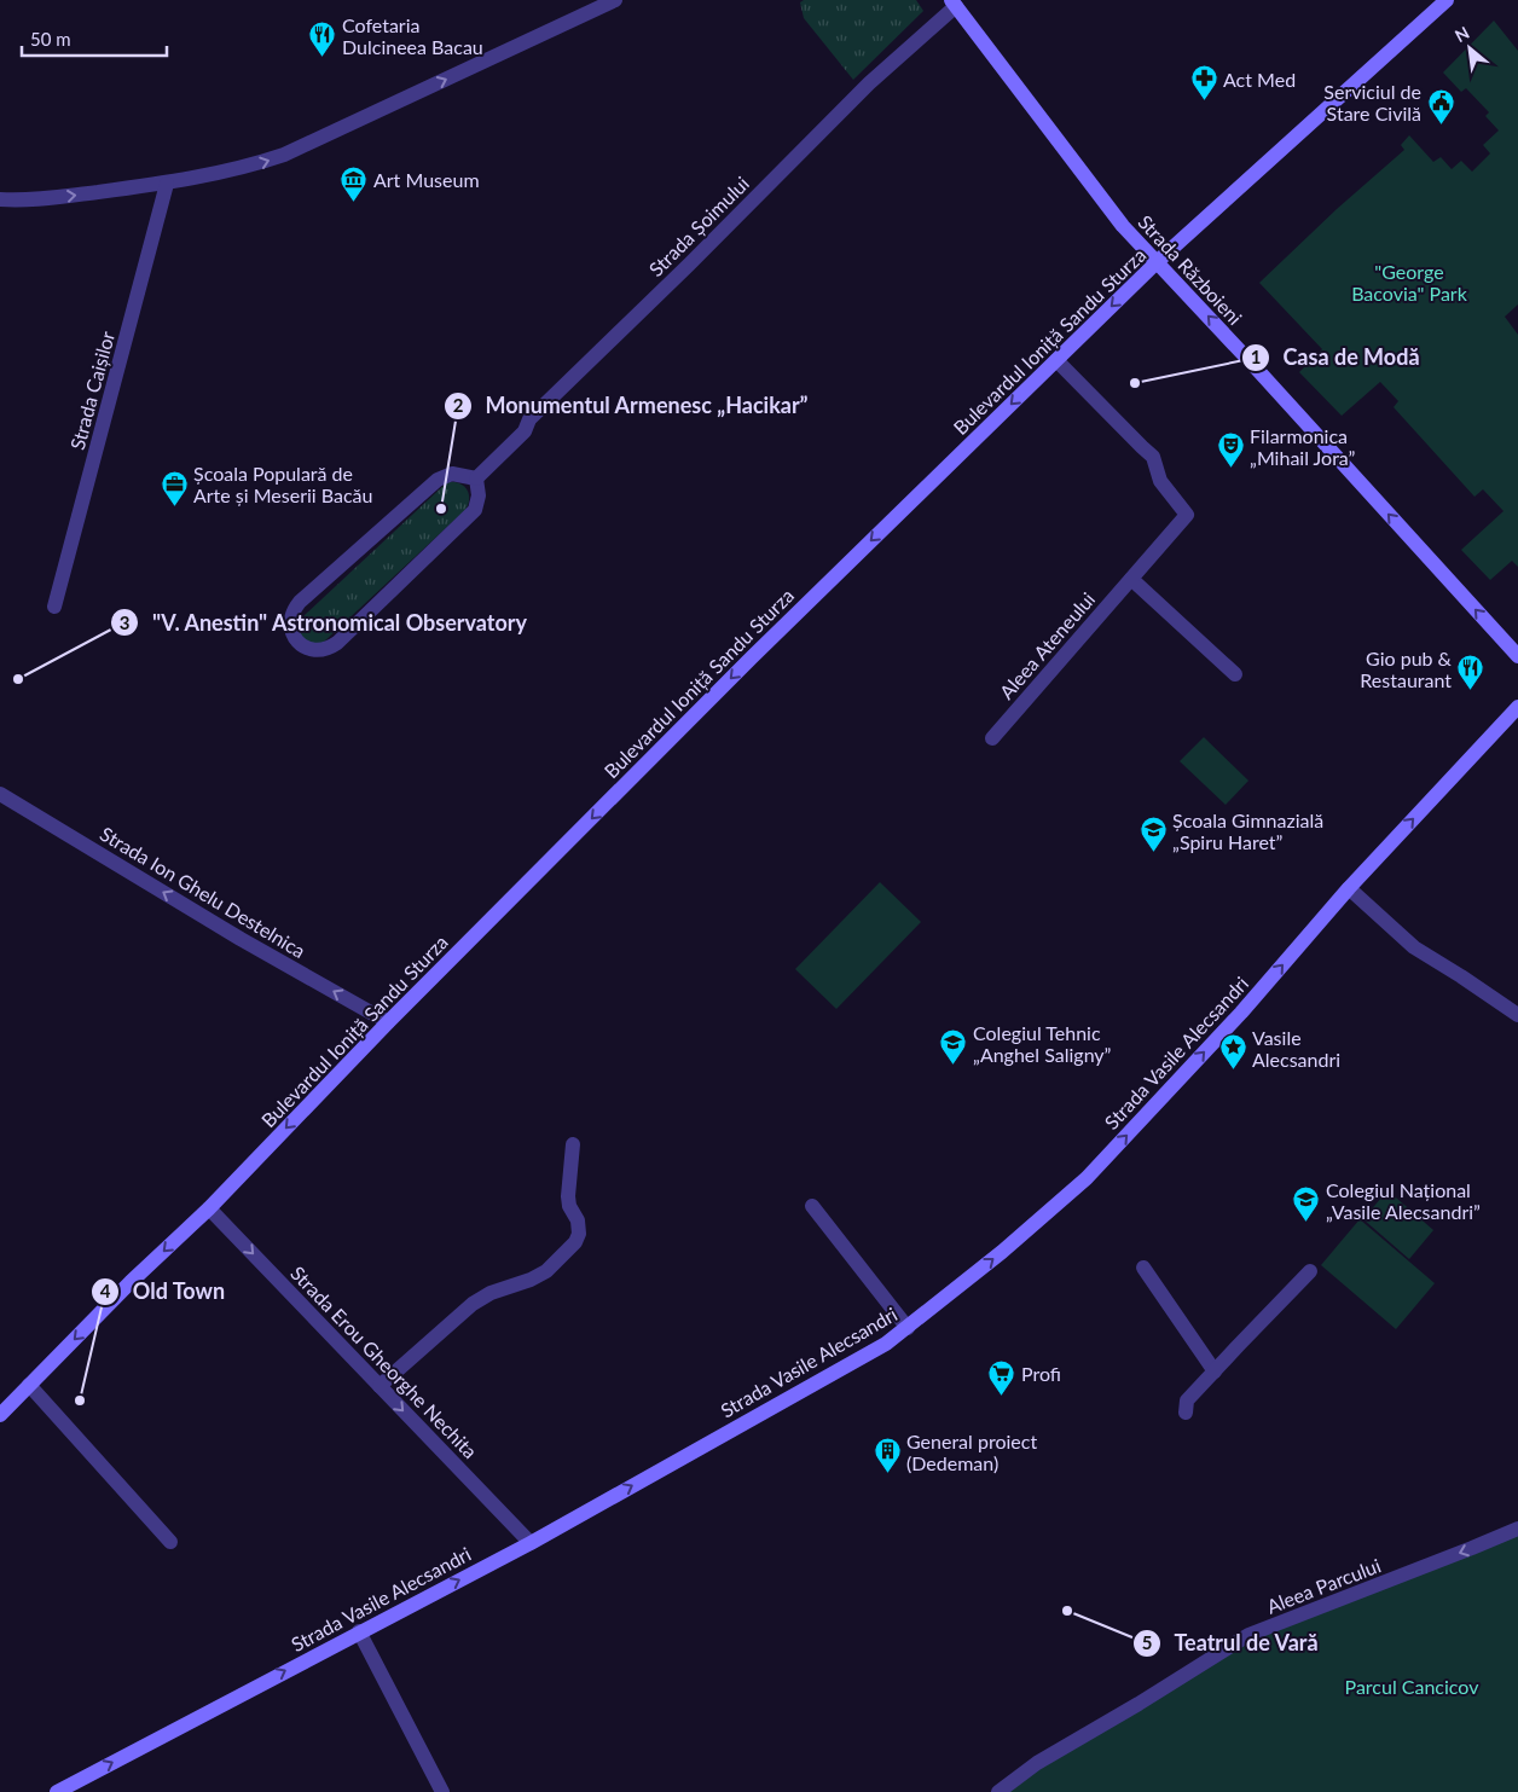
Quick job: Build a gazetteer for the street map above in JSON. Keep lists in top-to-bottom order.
{
  "streets": {
    "street": [
      "Strada Șoimului",
      "Strada Războieni",
      "Bulevardul Ioniță Sandu Sturza",
      "Strada Caișilor",
      "Aleea Ateneului",
      "Strada Ion Ghelu Destelnica",
      "Strada Vasile Alecsandri",
      "Strada Erou Gheorghe Nechita",
      "Aleea Parcului"
    ]
  },
  "crossings": [
    ["Strada Șoimului", "Strada Războieni"],
    ["Strada Războieni", "Bulevardul Ioniță Sandu Sturza"],
    ["Bulevardul Ioniță Sandu Sturza", "Aleea Ateneului"],
    ["Bulevardul Ioniță Sandu Sturza", "Strada Ion Ghelu Destelnica"],
    ["Bulevardul Ioniță Sandu Sturza", "Strada Erou Gheorghe Nechita"],
    ["Strada Vasile Alecsandri", "Strada Erou Gheorghe Nechita"]
  ],
  "one_way": [
    "Strada Războieni",
    "Bulevardul Ioniță Sandu Sturza",
    "Strada Ion Ghelu Destelnica",
    "Strada Vasile Alecsandri",
    "Strada Erou Gheorghe Nechita",
    "Aleea Parcului"
  ],
  "parks": ["\"George Bacovia\" Park", "Parcul Cancicov"],
  "places": {
    "restaurant": ["Cofetaria Dulcineea Bacau", "Gio pub & Restaurant"],
    "pharmacy": ["Act Med"],
    "public building": ["Serviciul de Stare Civilă"],
    "museum": ["Art Museum"],
    "other": [
      "Casa de Modă",
      "Monumentul Armenesc „Hacikar”",
      "\"V. Anestin\" Astronomical Observatory",
      "Old Town",
      "Teatrul de Vară"
    ],
    "theatre": ["Filarmonica „Mihail Jora”"],
    "office": ["Școala Populară de Arte și Meserii Bacău"],
    "school or university": ["Școala Gimnazială „Spiru Haret”", "Colegiul Tehnic „Anghel Saligny”", "Colegiul Național „Vasile Alecsandri”"],
    "place": ["Vasile Alecsandri"],
    "supermarket": ["Profi"],
    "building": ["General proiect (Dedeman)"]
  },
  "scale_bar": "50 m",
  "north": "top left"
}
